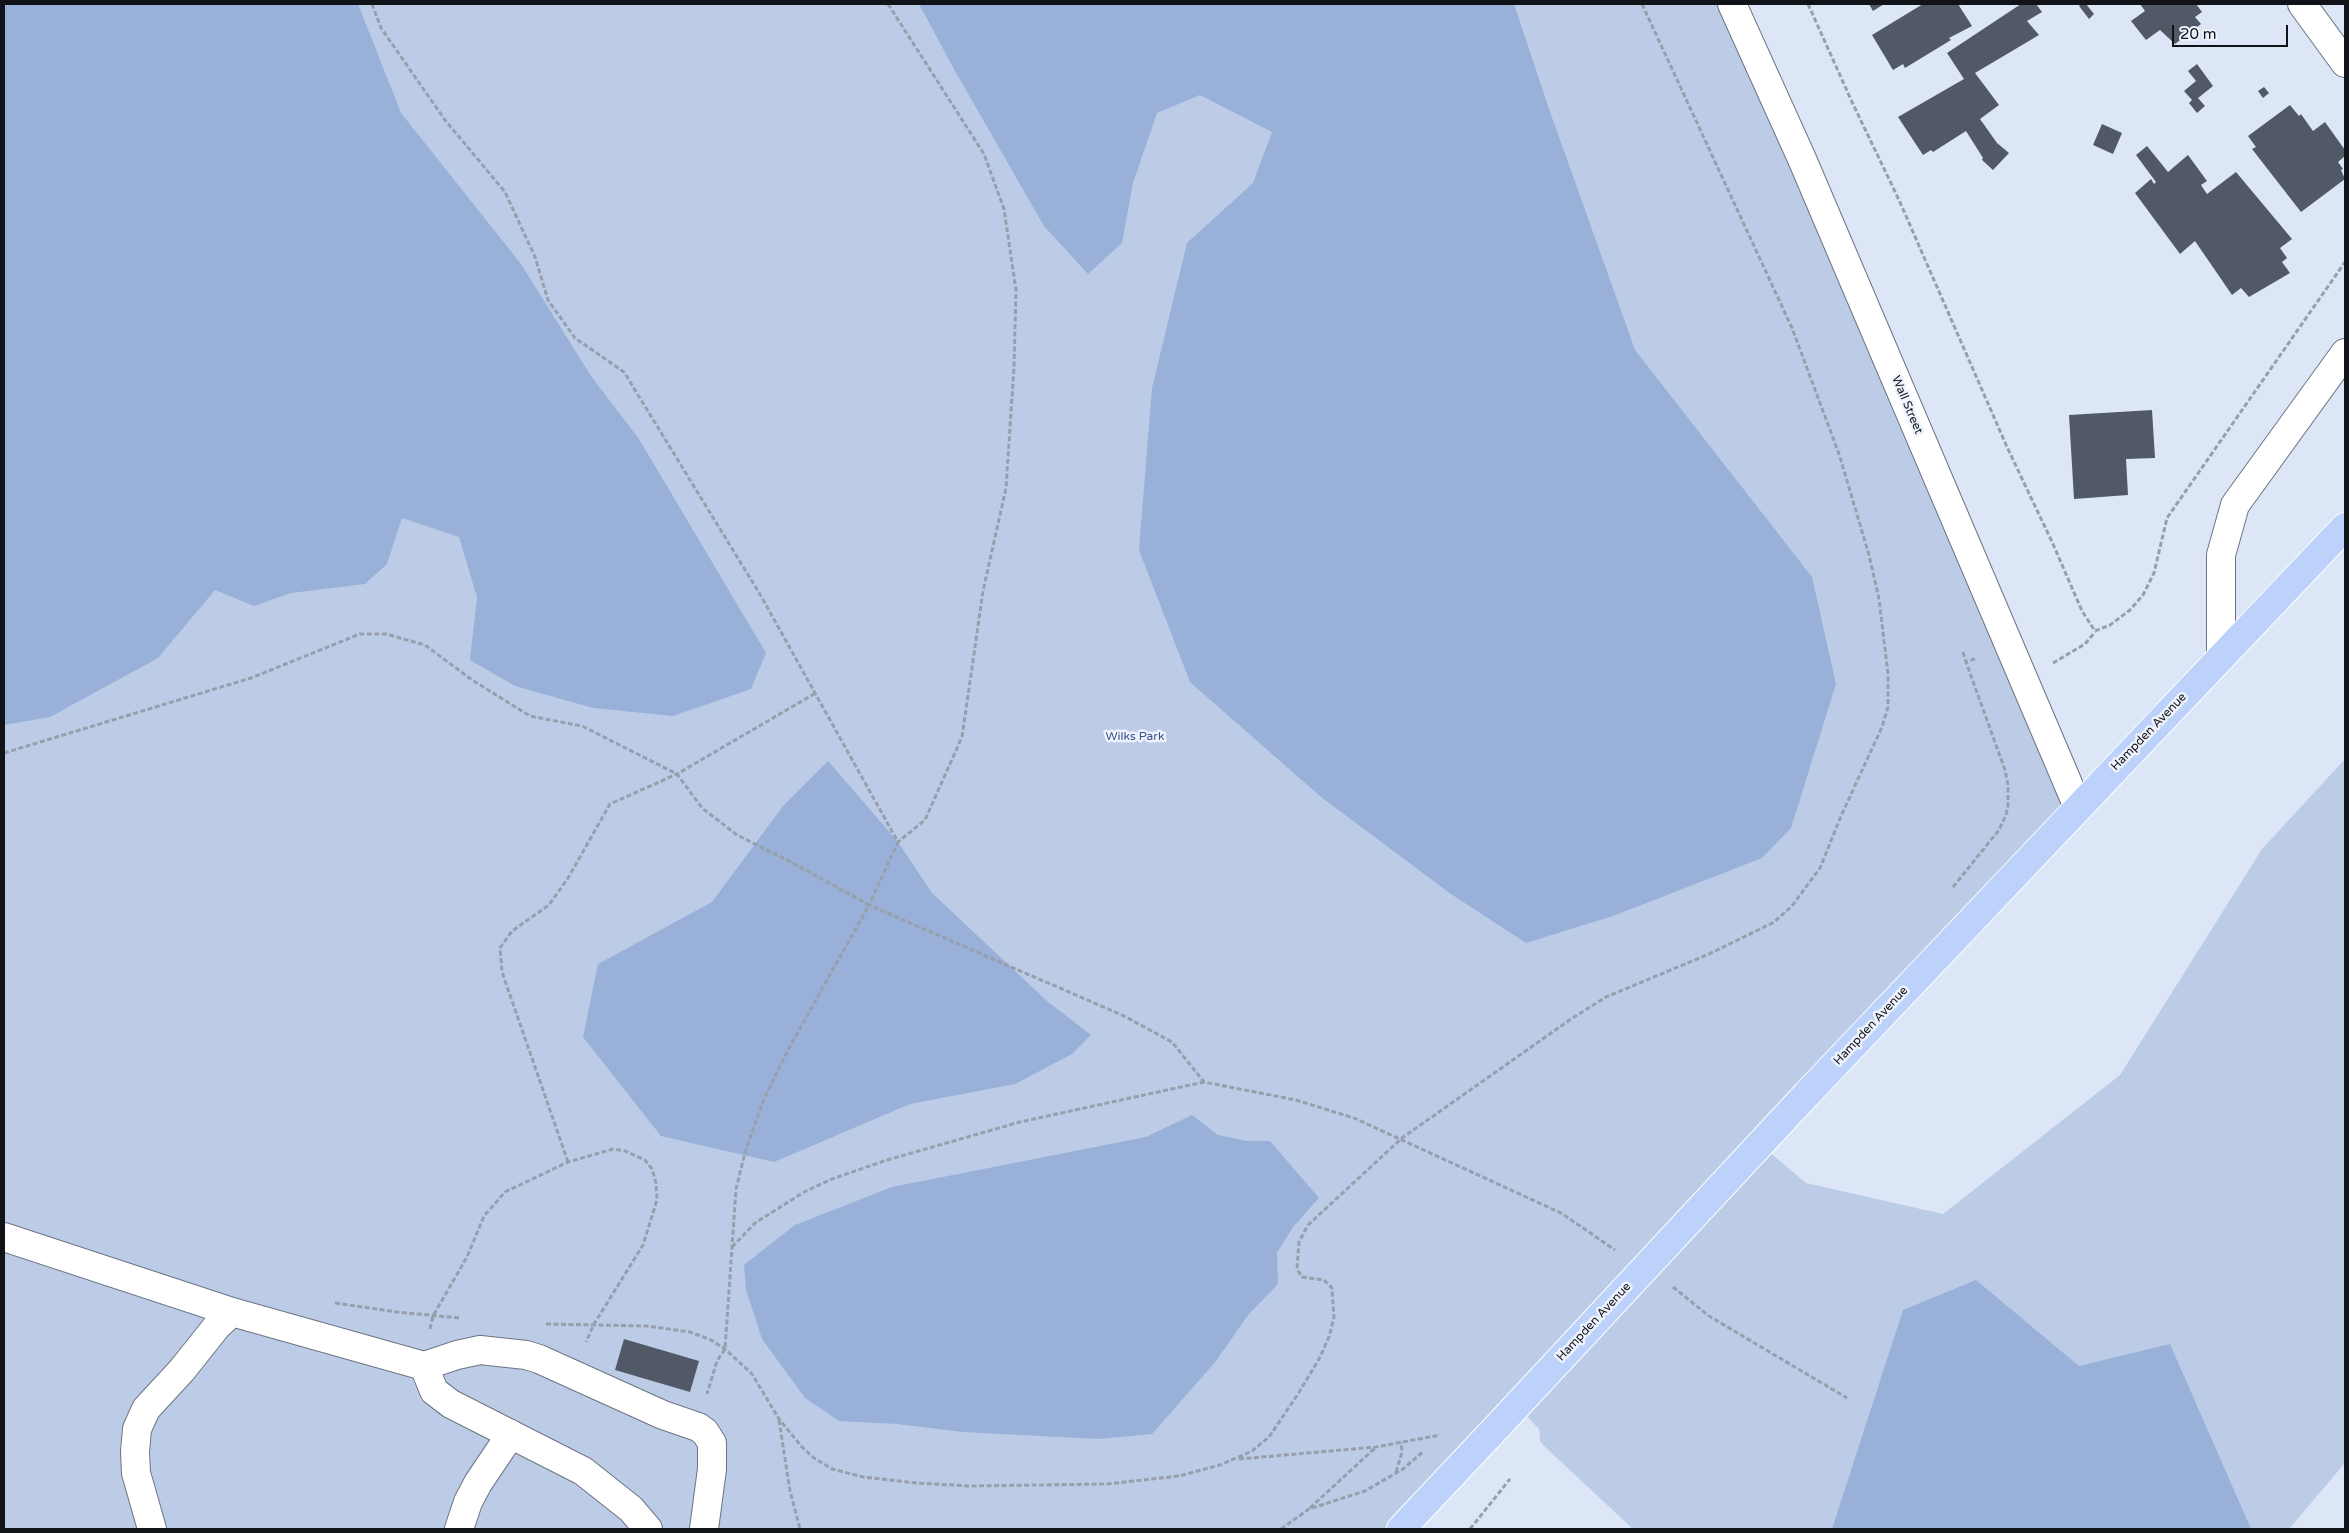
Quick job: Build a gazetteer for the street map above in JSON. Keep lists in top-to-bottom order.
{
  "streets": {
    "main road": ["Hampden Avenue"],
    "street": ["Wall Street"]
  },
  "crossings": [
    ["Wall Street", "Hampden Avenue"]
  ],
  "parks": ["Wilks Park"],
  "scale_bar": "20 m"
}
